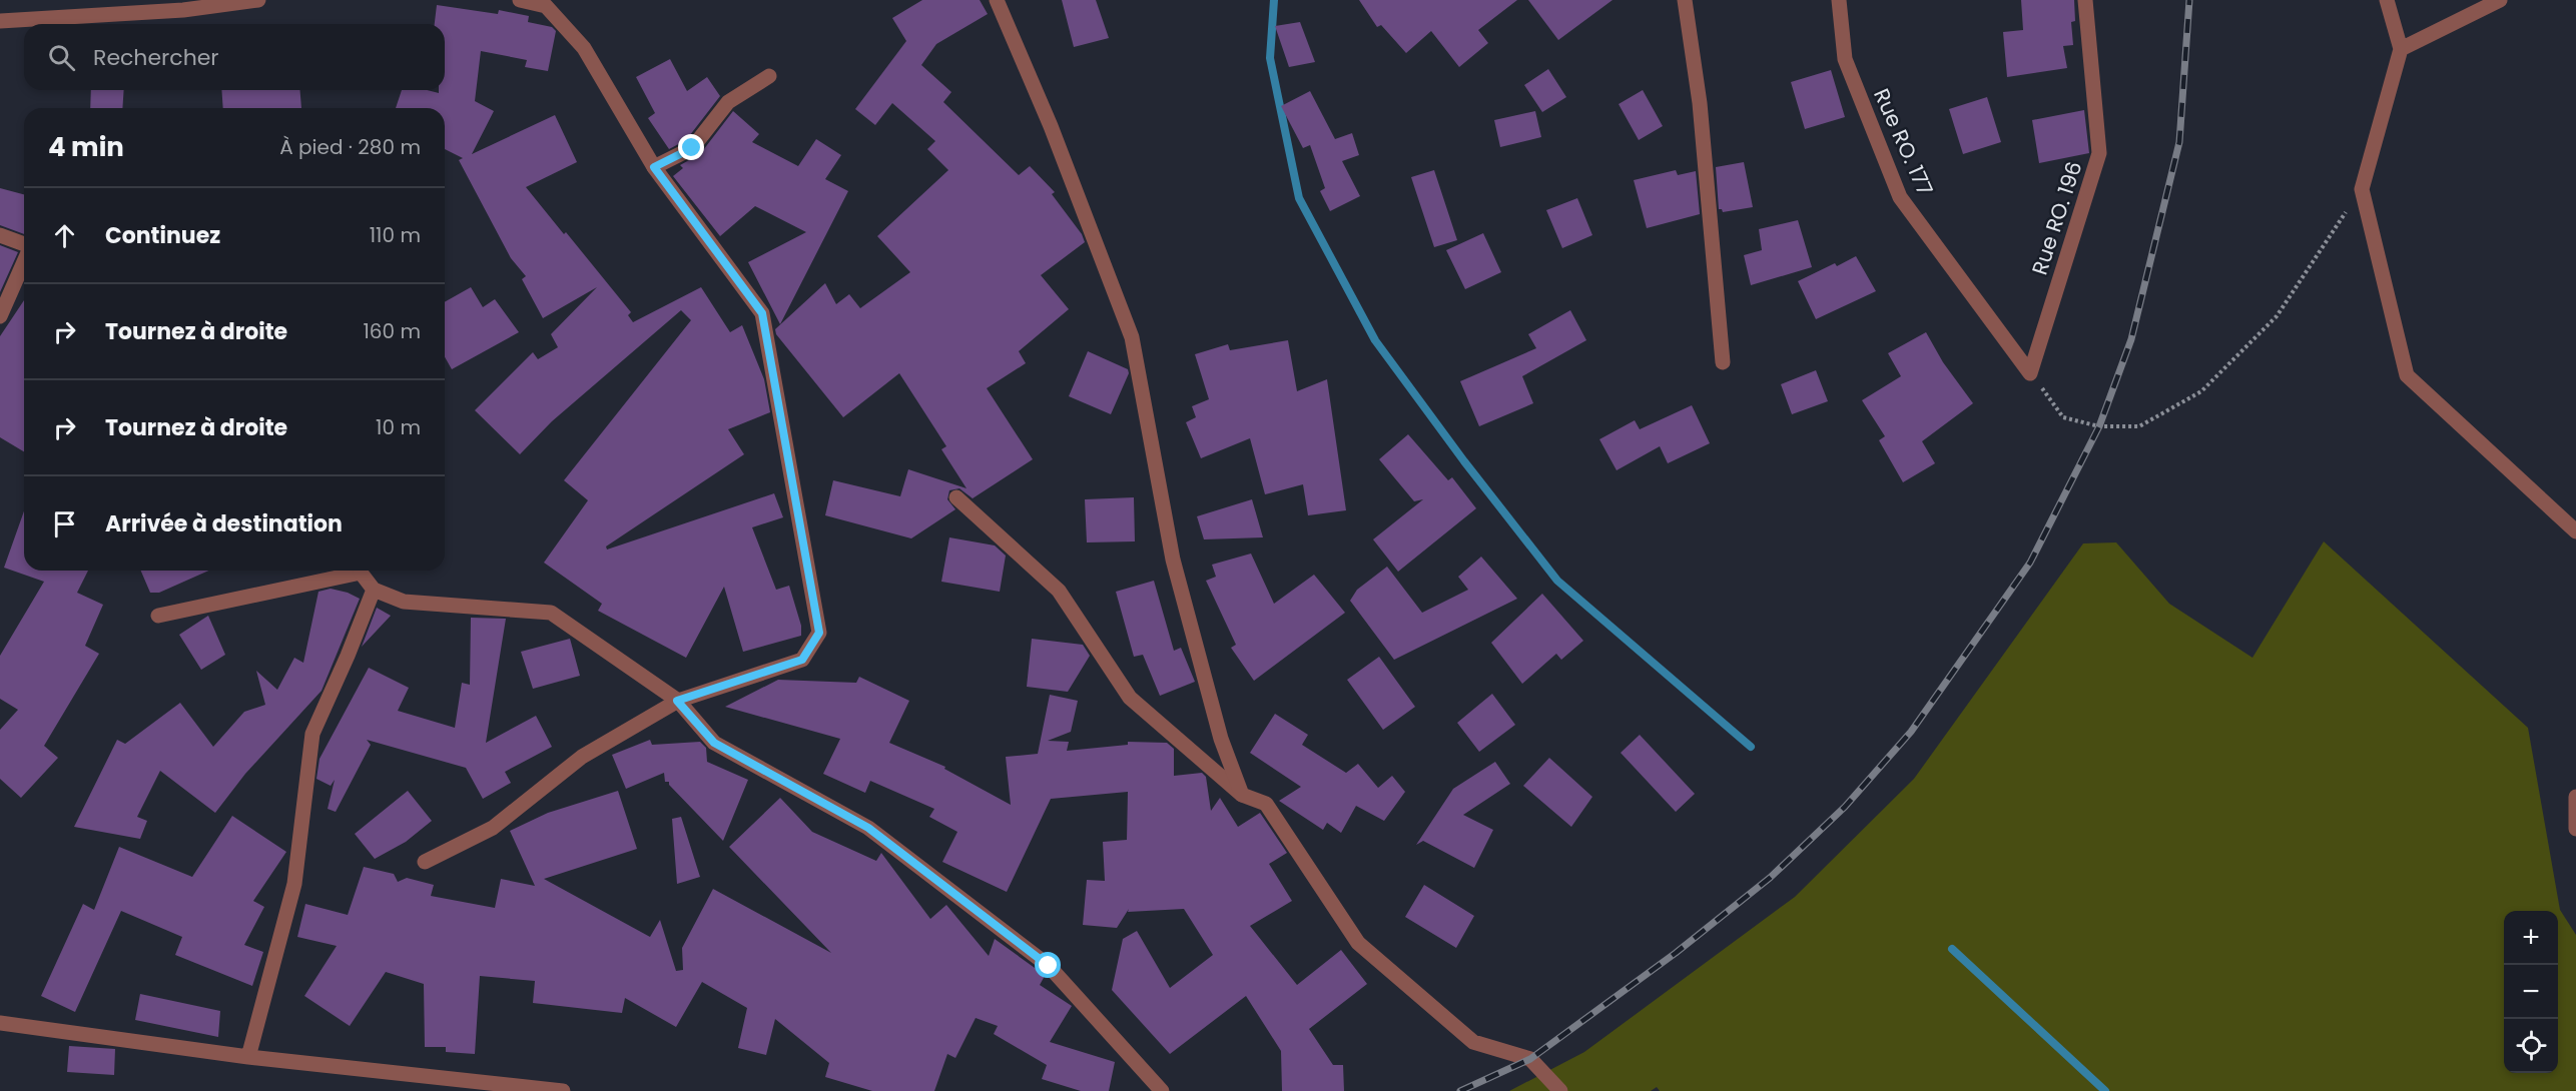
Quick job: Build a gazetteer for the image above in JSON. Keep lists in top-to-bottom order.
{
  "streets": {
    "street": ["Rue RO. 177", "Rue RO. 196"]
  },
  "crossings": [
    ["Rue RO. 177", "Rue RO. 196"]
  ],
  "page": {
    "search": "Rechercher",
    "heading": ["4 min", "À pied · 280 m"],
    "list": [
      ["Continuez", "110 m"],
      ["Tournez à droite", "160 m"],
      ["Tournez à droite", "10 m"],
      "Arrivée à destination"
    ],
    "map_buttons": ["+", "−"]
  }
}
